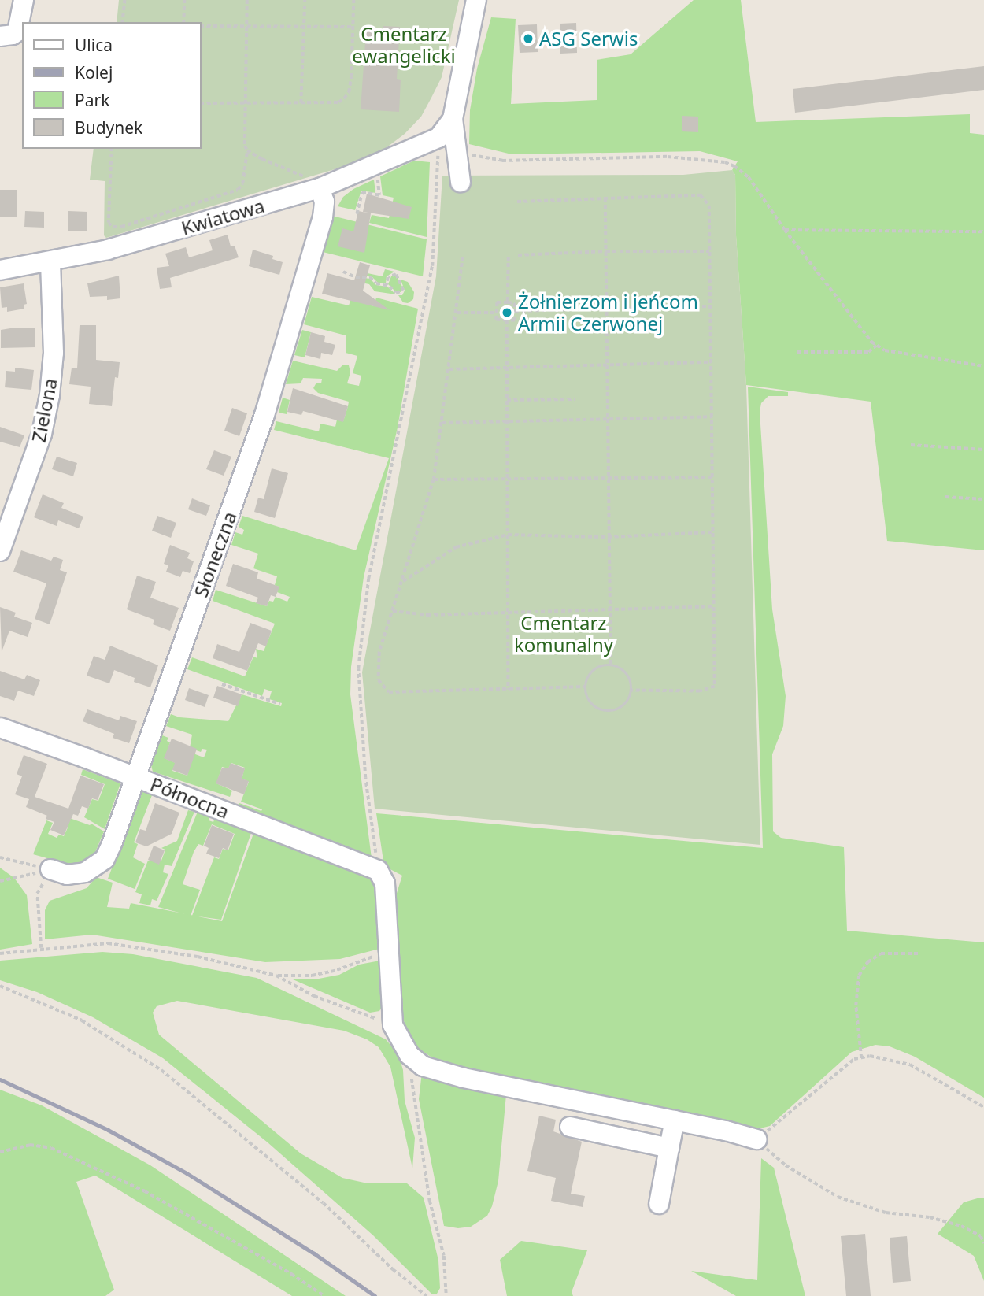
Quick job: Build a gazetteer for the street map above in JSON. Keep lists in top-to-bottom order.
{
  "streets": {
    "street": [
      "Kwiatowa",
      "Zielona",
      "Słoneczna",
      "Północna"
    ]
  },
  "crossings": [
    ["Kwiatowa", "Zielona"],
    ["Kwiatowa", "Słoneczna"],
    ["Słoneczna", "Północna"]
  ],
  "parks": ["Cmentarz ewangelicki", "Cmentarz komunalny"],
  "places": ["ASG Serwis", "Żołnierzom i jeńcom Armii Czerwonej"],
  "legend": [
    "Ulica",
    "Kolej",
    "Park",
    "Budynek"
  ]
}
